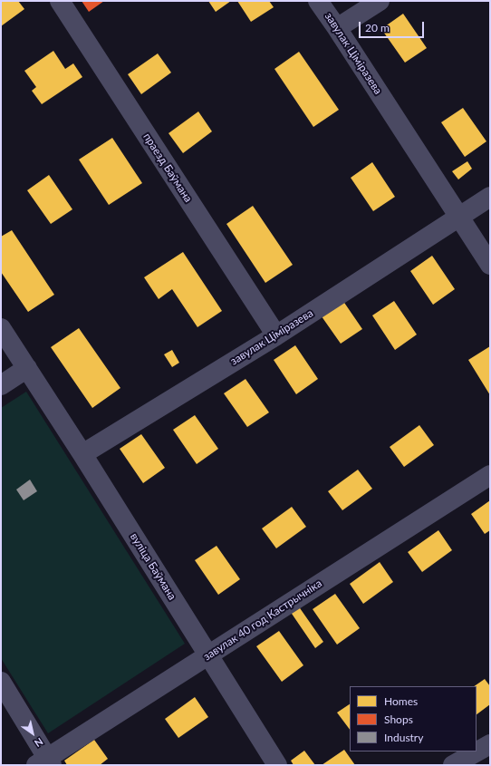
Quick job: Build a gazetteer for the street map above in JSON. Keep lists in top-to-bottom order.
{
  "streets": {
    "street": [
      "завулак Ціміразева",
      "праезд Баўмана",
      "вуліца Баўмана",
      "завулак 40 год Кастрычніка"
    ]
  },
  "crossings": [
    ["завулак Ціміразева", "праезд Баўмана"],
    ["завулак Ціміразева", "вуліца Баўмана"],
    ["вуліца Баўмана", "завулак 40 год Кастрычніка"]
  ],
  "legend": ["Homes", "Shops", "Industry"],
  "scale_bar": "20 m",
  "north": "bottom right"
}
